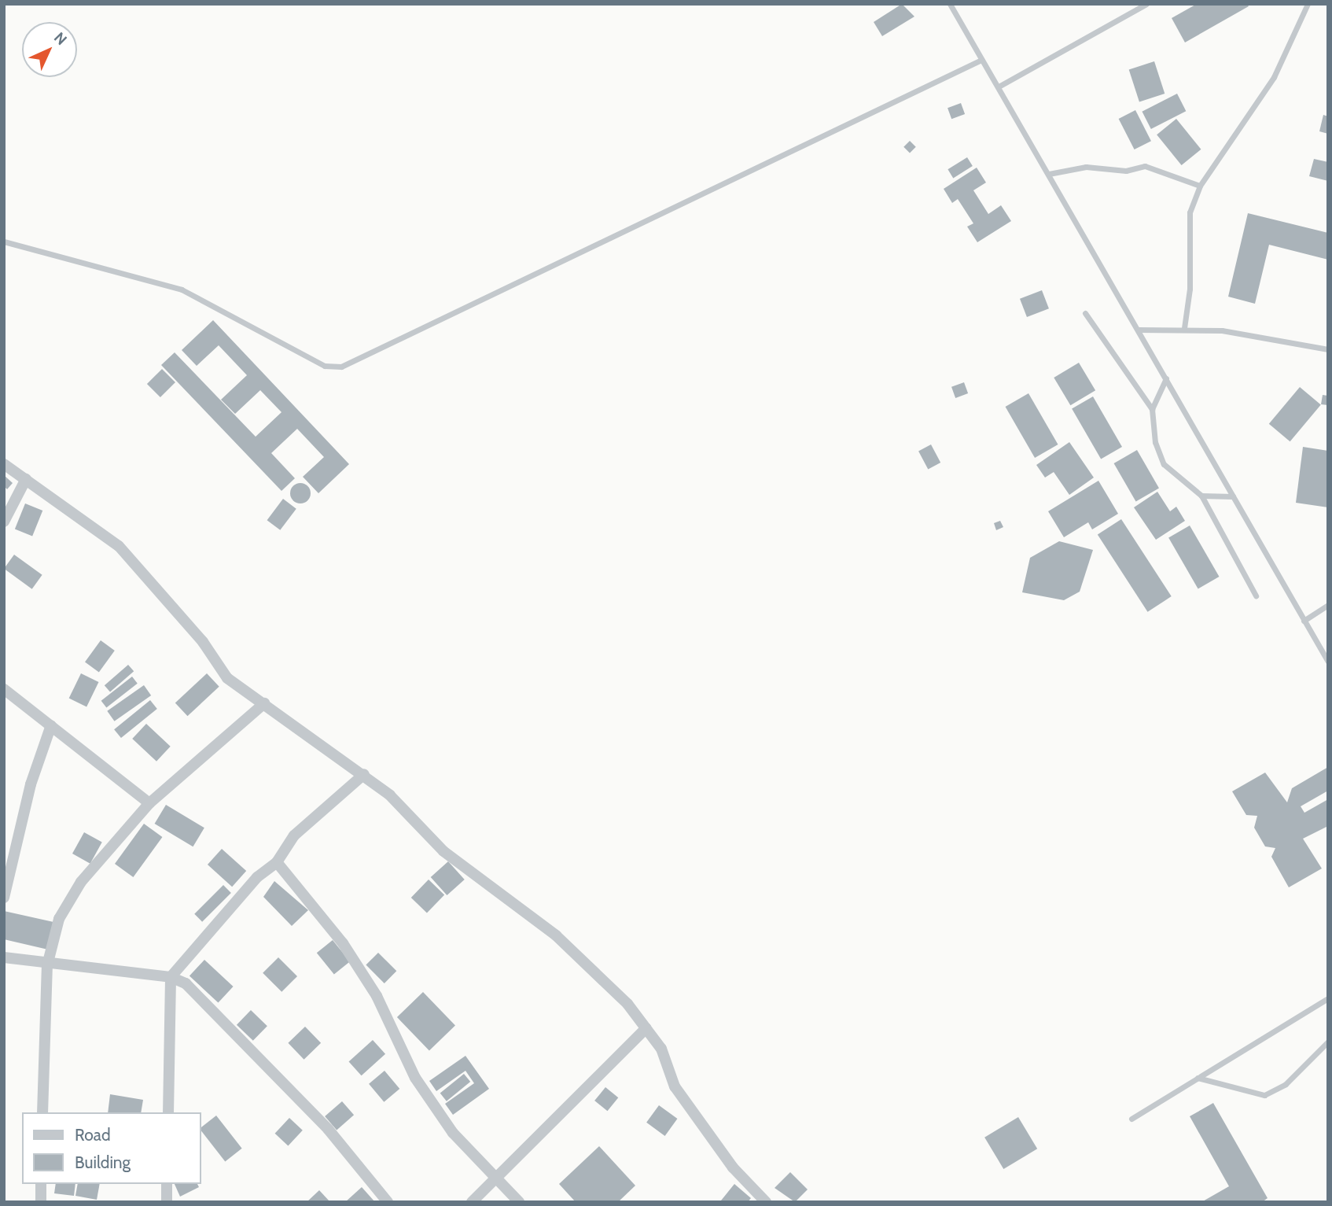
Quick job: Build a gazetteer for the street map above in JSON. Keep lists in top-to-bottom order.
{
  "legend": ["Road", "Building"],
  "north": "top right"
}
